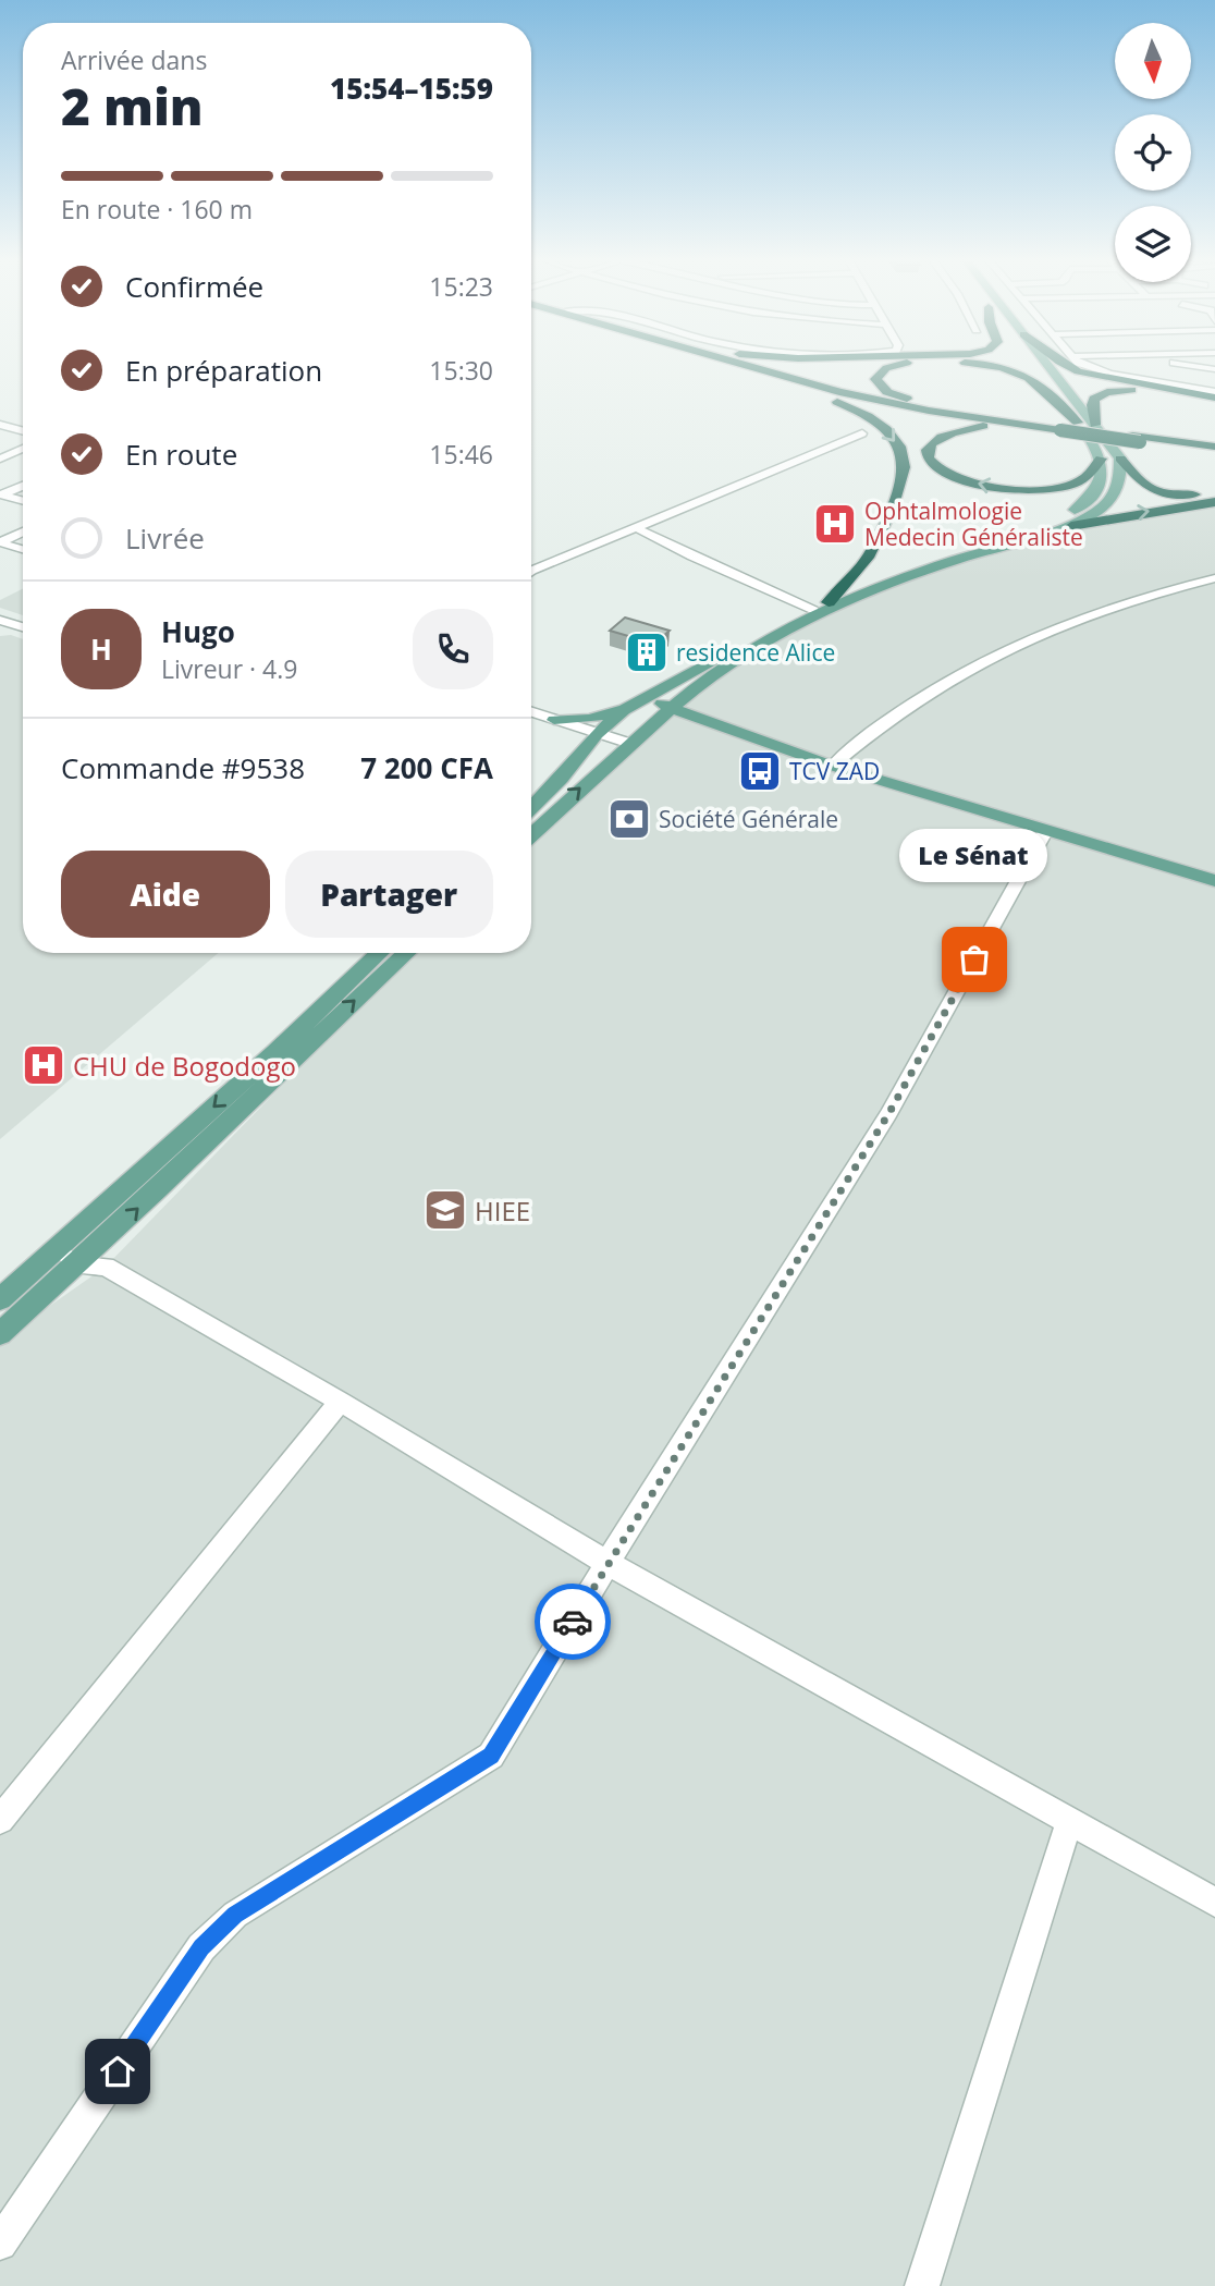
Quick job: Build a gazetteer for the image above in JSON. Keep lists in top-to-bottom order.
{
  "places": {
    "hospital": ["Ophtalmologie Medecin Généraliste", "CHU de Bogodogo"],
    "building": ["residence Alice"],
    "bus stop": ["TCV ZAD"],
    "bank": ["Société Générale"],
    "other": ["Le Sénat"],
    "school or university": ["HIEE"]
  },
  "north": "bottom",
  "page": {
    "heading": ["2 min", "Arrivée dans", "15:54–15:59"],
    "panel": [
      "Hugo",
      "Livreur · 4.9",
      "Commande #9538",
      "7 200 CFA"
    ],
    "bar": "En route · 160 m",
    "list": [
      ["Confirmée", "15:23"],
      ["En préparation", "15:30"],
      ["En route", "15:46"],
      "Livrée"
    ],
    "round": "H",
    "bubble": "Le Sénat",
    "buttons": ["Aide", "Partager"]
  }
}
